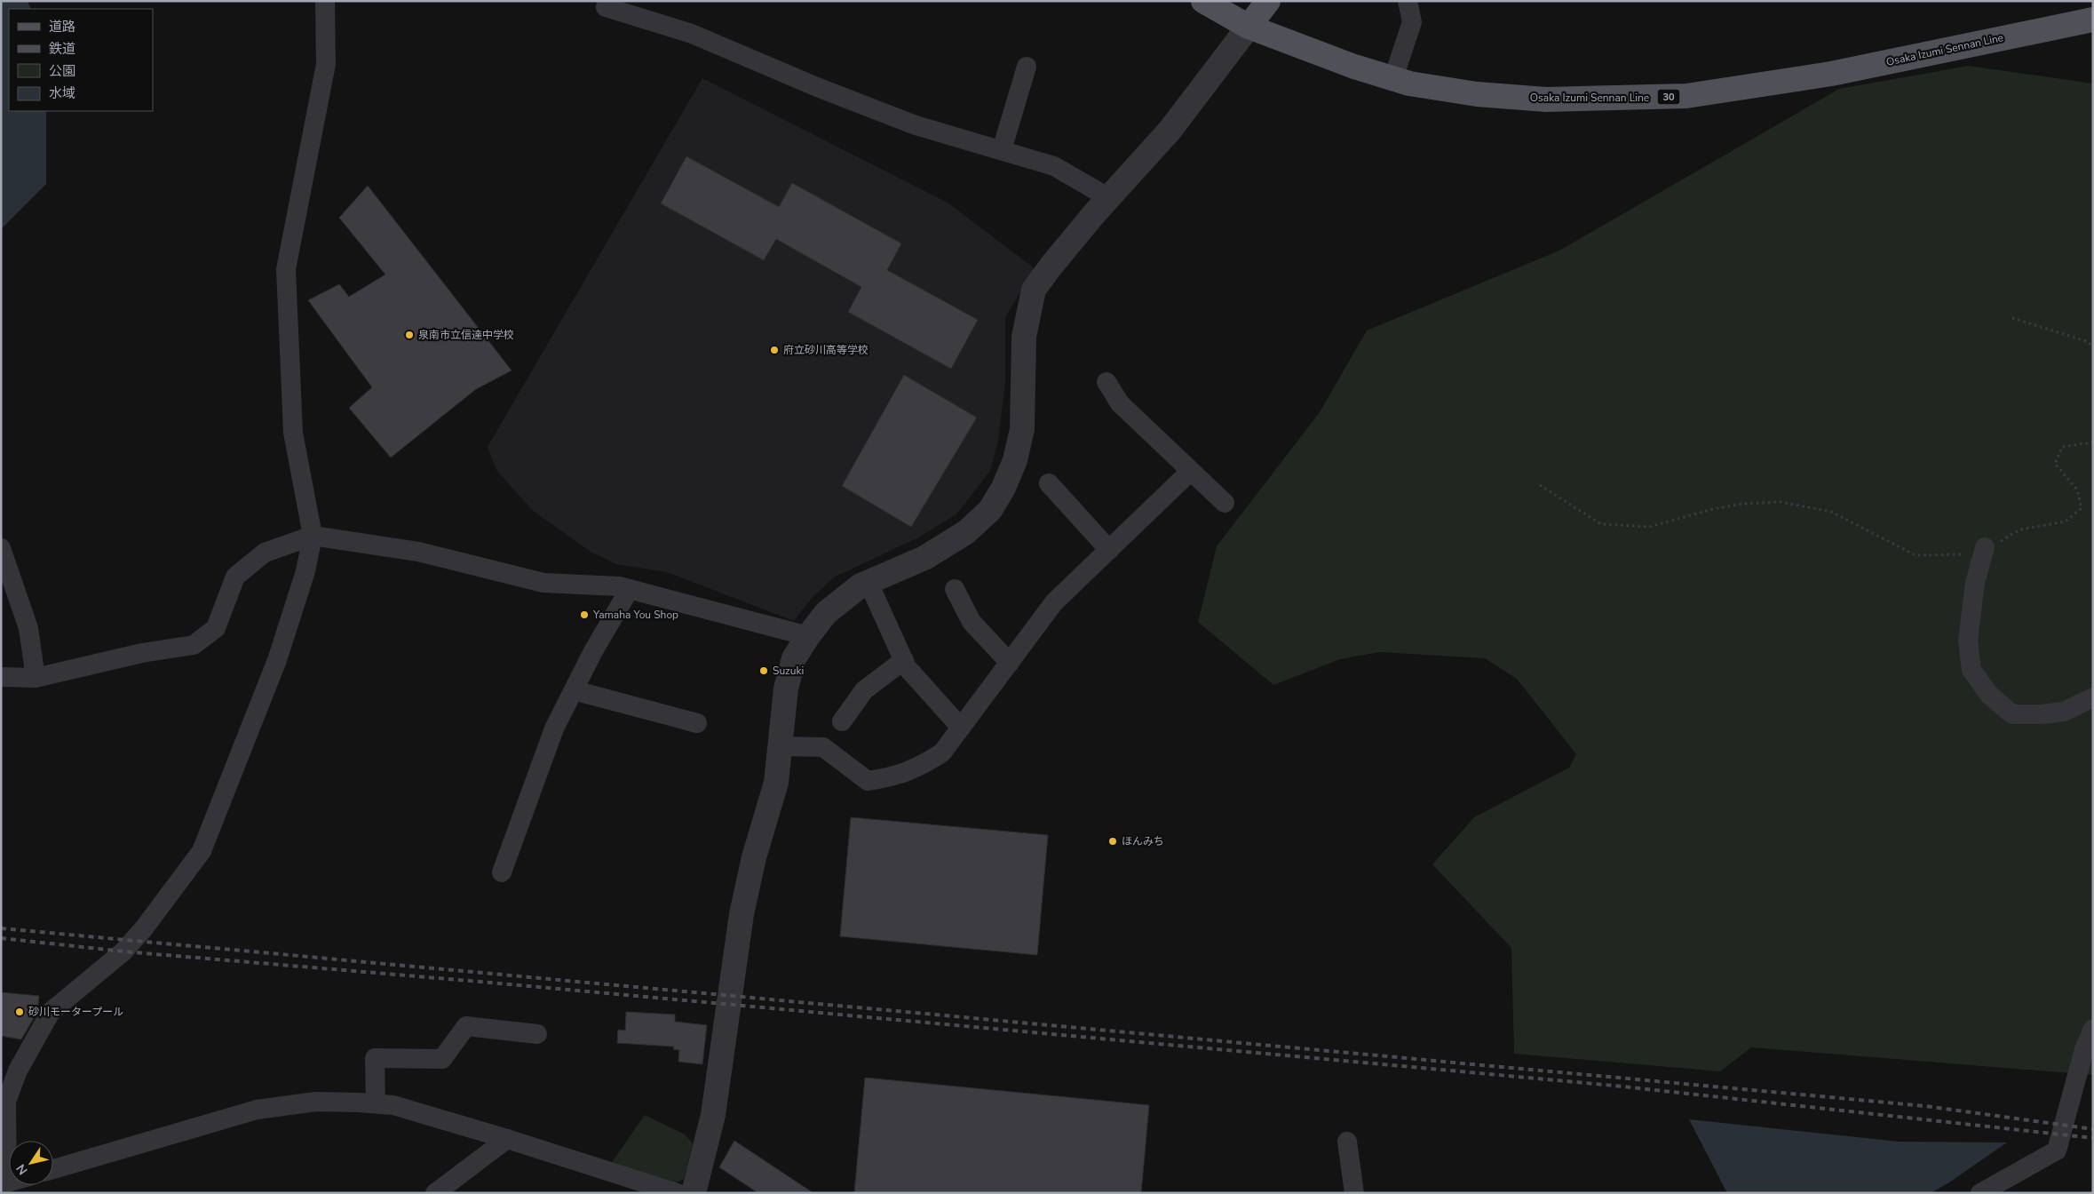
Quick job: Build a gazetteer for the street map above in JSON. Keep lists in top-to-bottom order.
{
  "streets": {
    "main road": ["Osaka Izumi Sennan Line", "30"]
  },
  "places": [
    "泉南市立信達中学校",
    "府立砂川高等学校",
    "Yamaha You Shop",
    "Suzuki",
    "ほんみち",
    "砂川モータープール"
  ],
  "legend": [
    "道路",
    "鉄道",
    "公園",
    "水域"
  ],
  "north": "bottom left"
}
